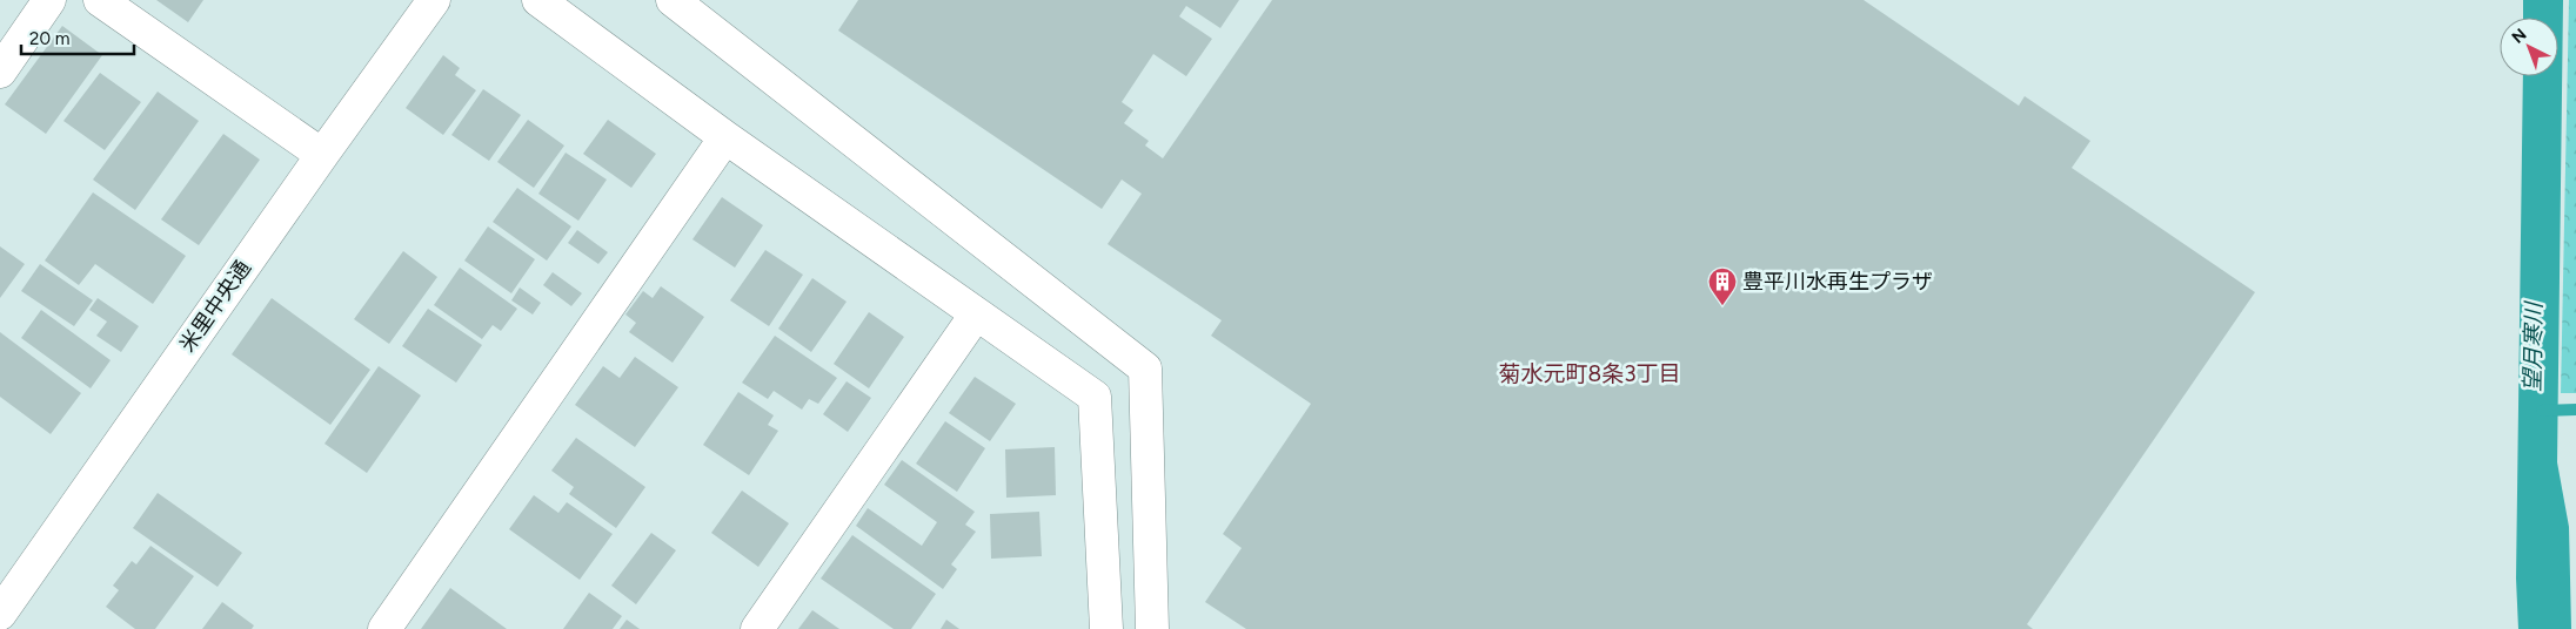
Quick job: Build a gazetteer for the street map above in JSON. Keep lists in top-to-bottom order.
{
  "streets": {
    "street": ["米里中央通"]
  },
  "districts": ["菊水元町8条3丁目"],
  "water": ["望月寒川"],
  "places": {
    "building": ["豊平川水再生プラザ"]
  },
  "scale_bar": "20 m",
  "north": "top left"
}
